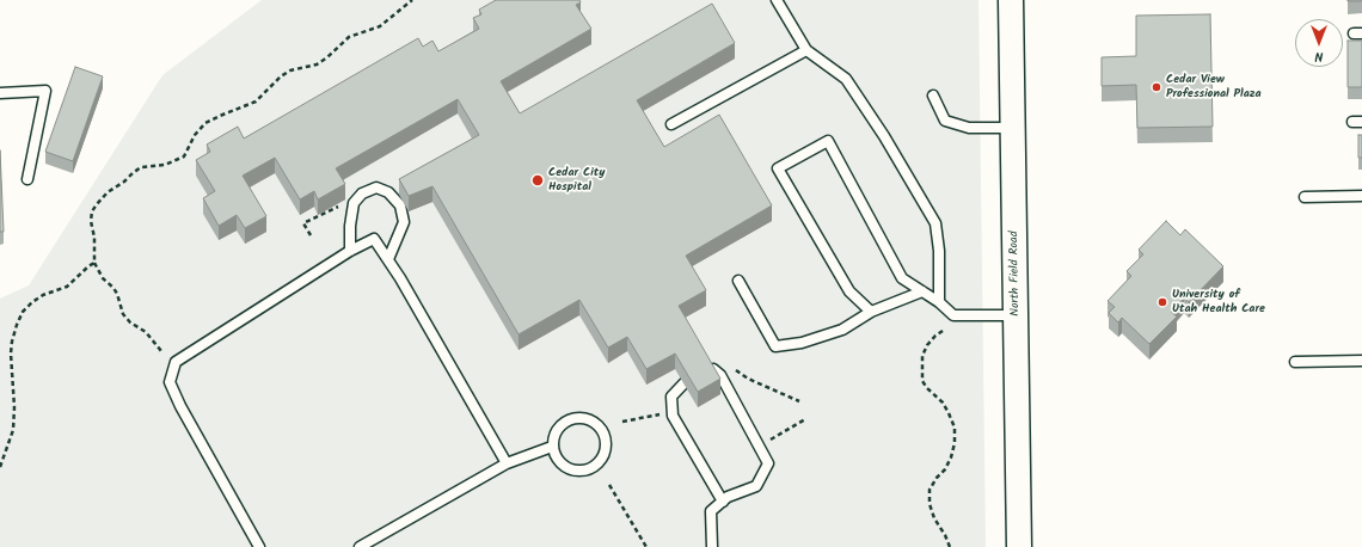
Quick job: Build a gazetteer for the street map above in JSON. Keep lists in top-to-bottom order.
{
  "streets": {
    "street": ["North Field Road"]
  },
  "places": ["Cedar View Professional Plaza", "Cedar City Hospital", "University of Utah Health Care"],
  "north": "bottom"
}
